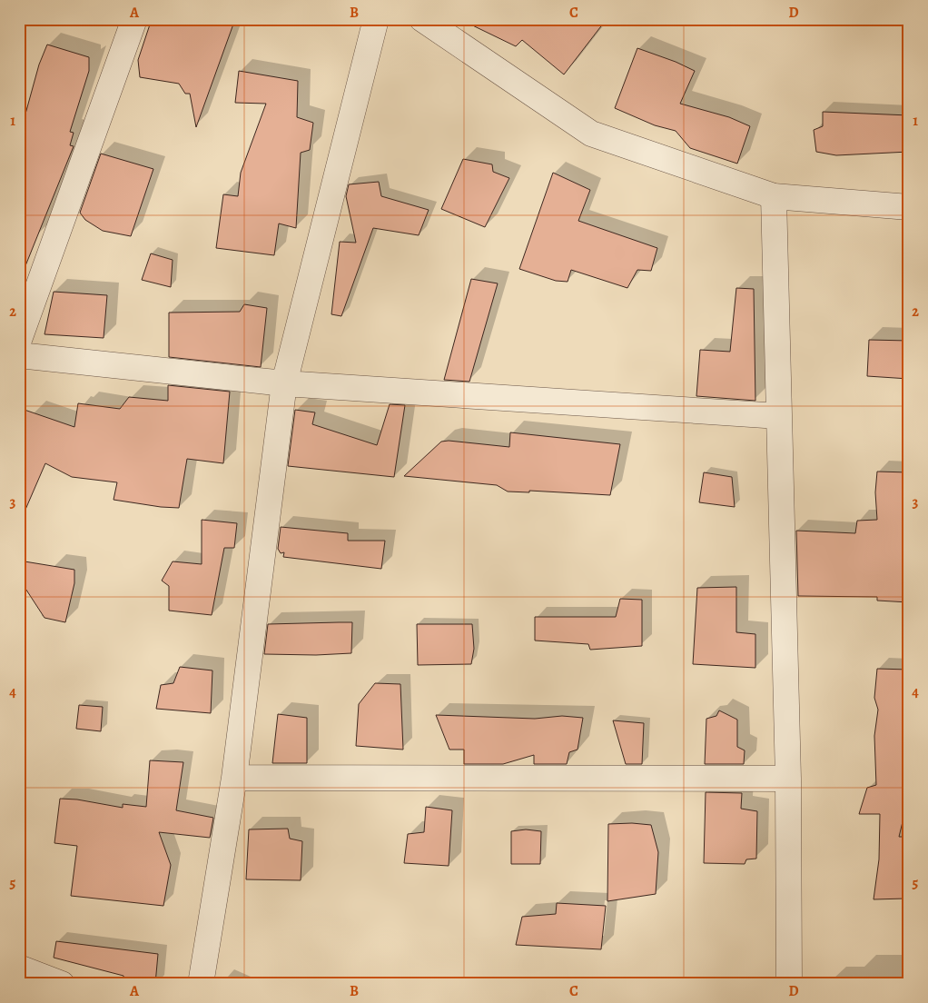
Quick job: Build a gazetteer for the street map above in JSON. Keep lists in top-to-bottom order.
{
  "grid": {
    "columns": [
      "A",
      "B",
      "C",
      "D"
    ],
    "rows": [
      "1",
      "2",
      "3",
      "4",
      "5"
    ]
  }
}
